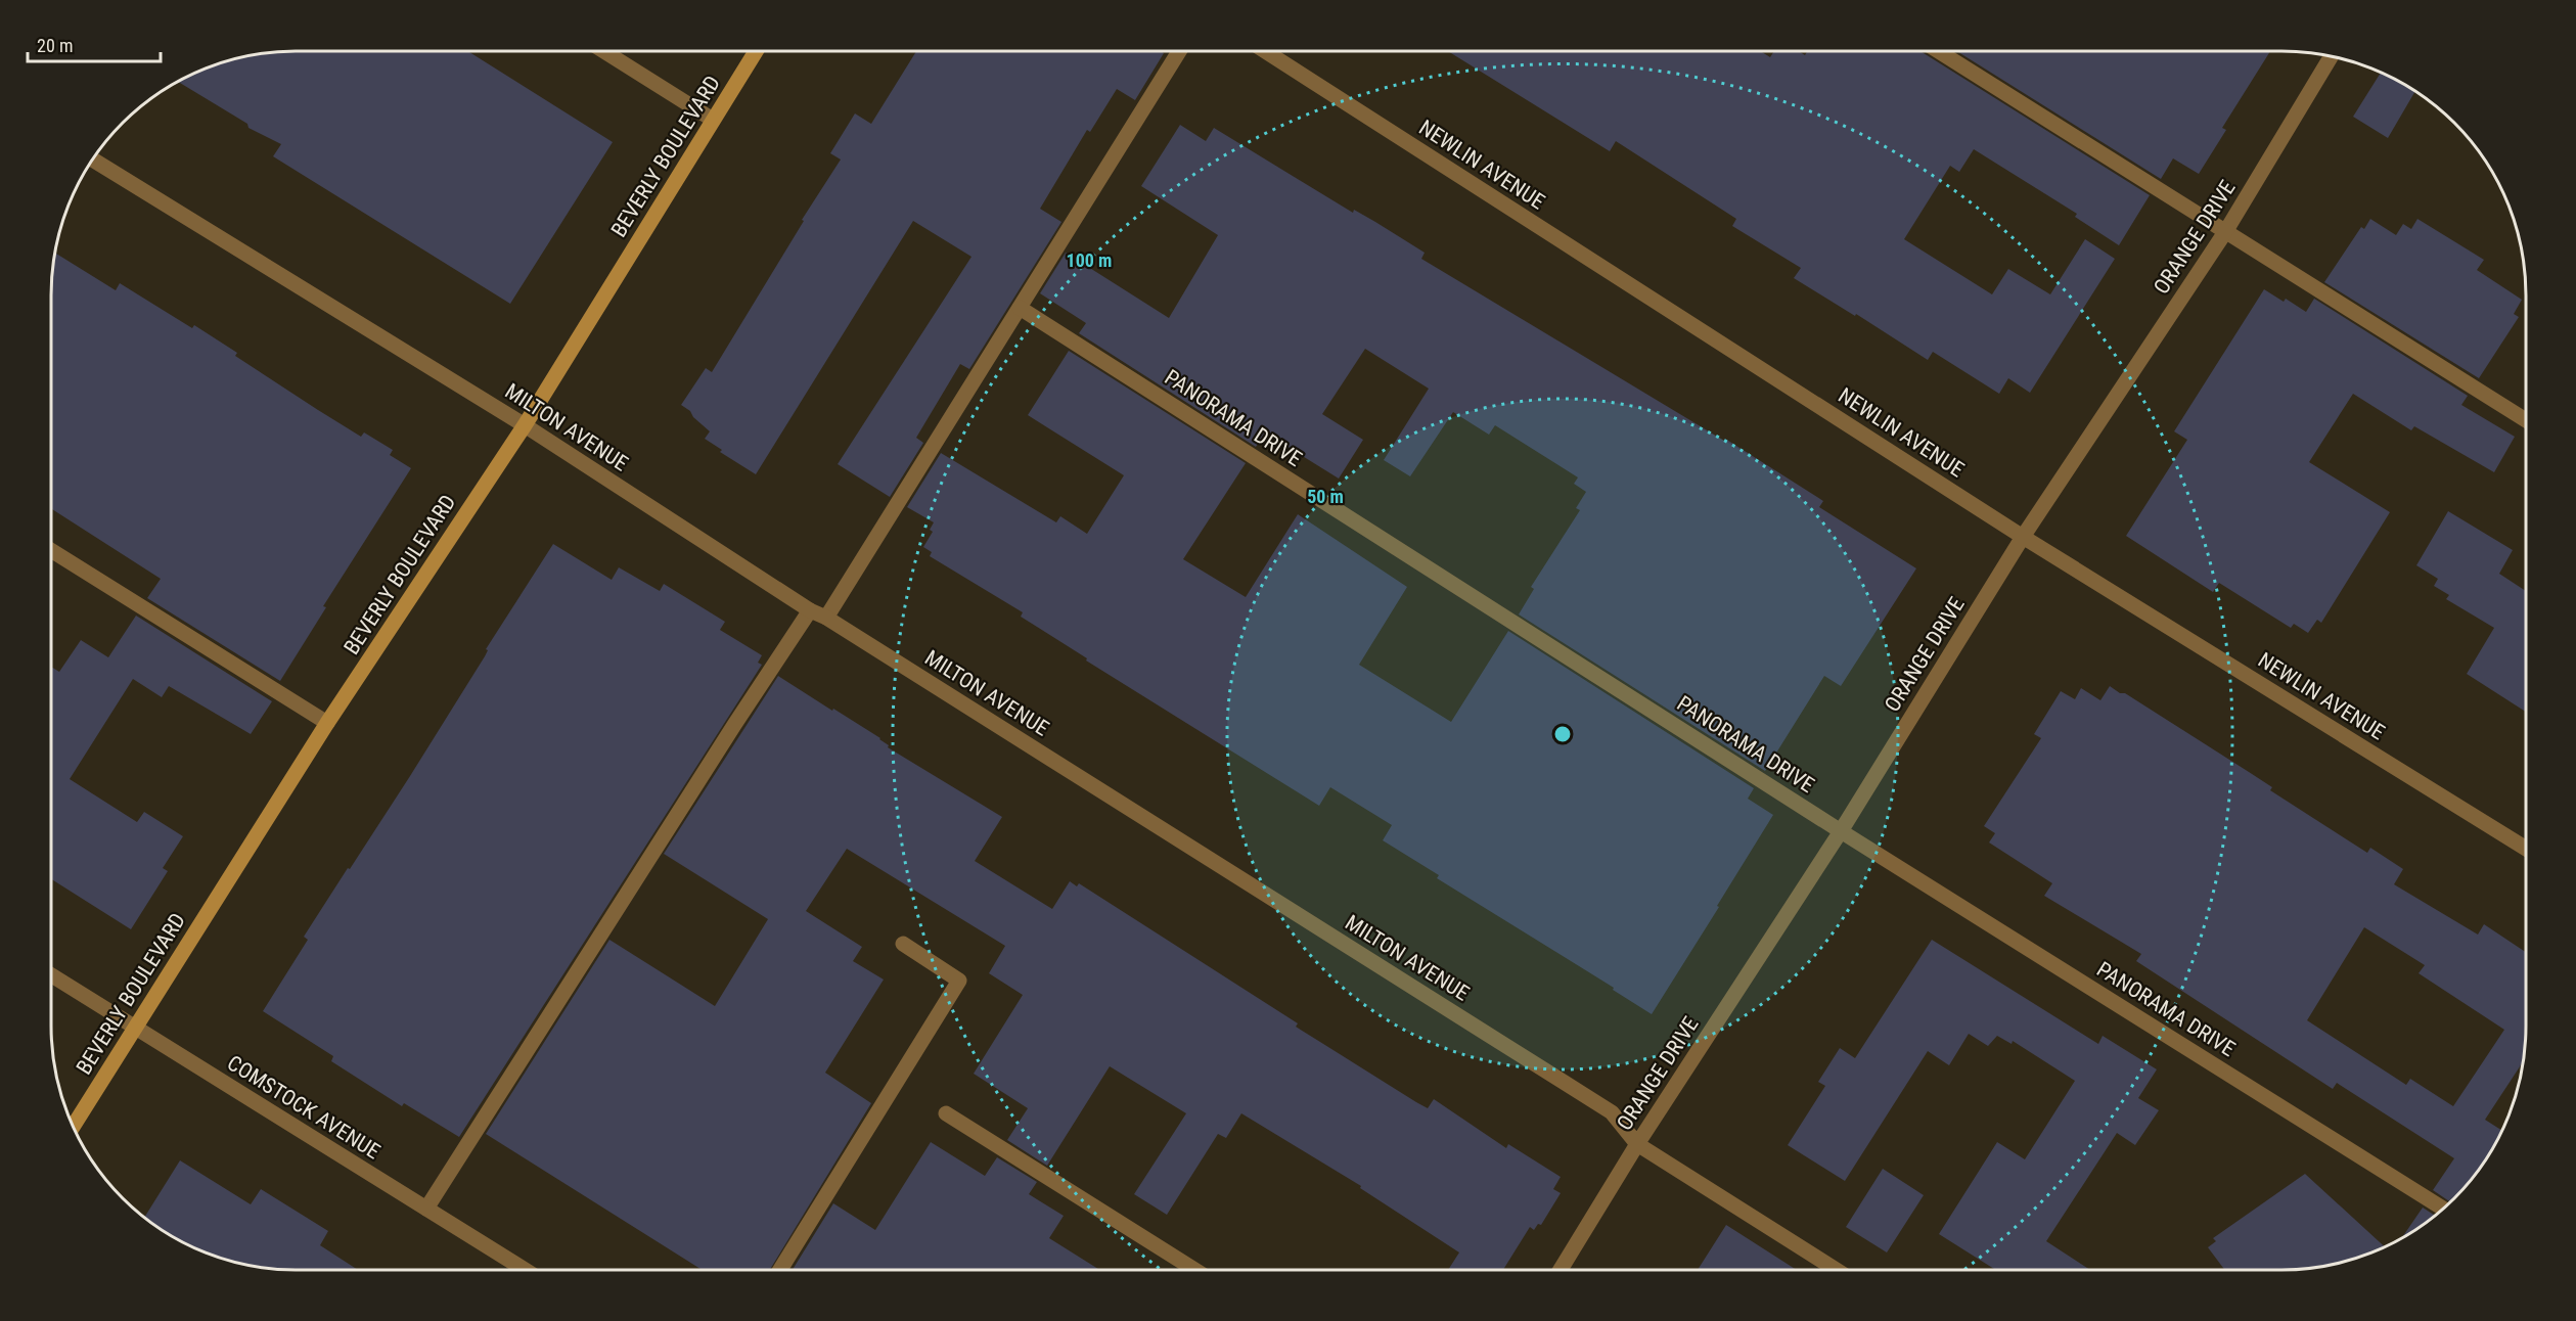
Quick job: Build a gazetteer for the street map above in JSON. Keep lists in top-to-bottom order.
{
  "streets": {
    "street": [
      "BEVERLY BOULEVARD",
      "NEWLIN AVENUE",
      "ORANGE DRIVE",
      "PANORAMA DRIVE",
      "MILTON AVENUE",
      "COMSTOCK AVENUE"
    ]
  },
  "crossings": [
    ["BEVERLY BOULEVARD", "MILTON AVENUE"],
    ["BEVERLY BOULEVARD", "COMSTOCK AVENUE"],
    ["NEWLIN AVENUE", "ORANGE DRIVE"],
    ["ORANGE DRIVE", "PANORAMA DRIVE"],
    ["ORANGE DRIVE", "MILTON AVENUE"]
  ],
  "scale_bar": "20 m",
  "rings": ["100 m", "50 m"]
}
